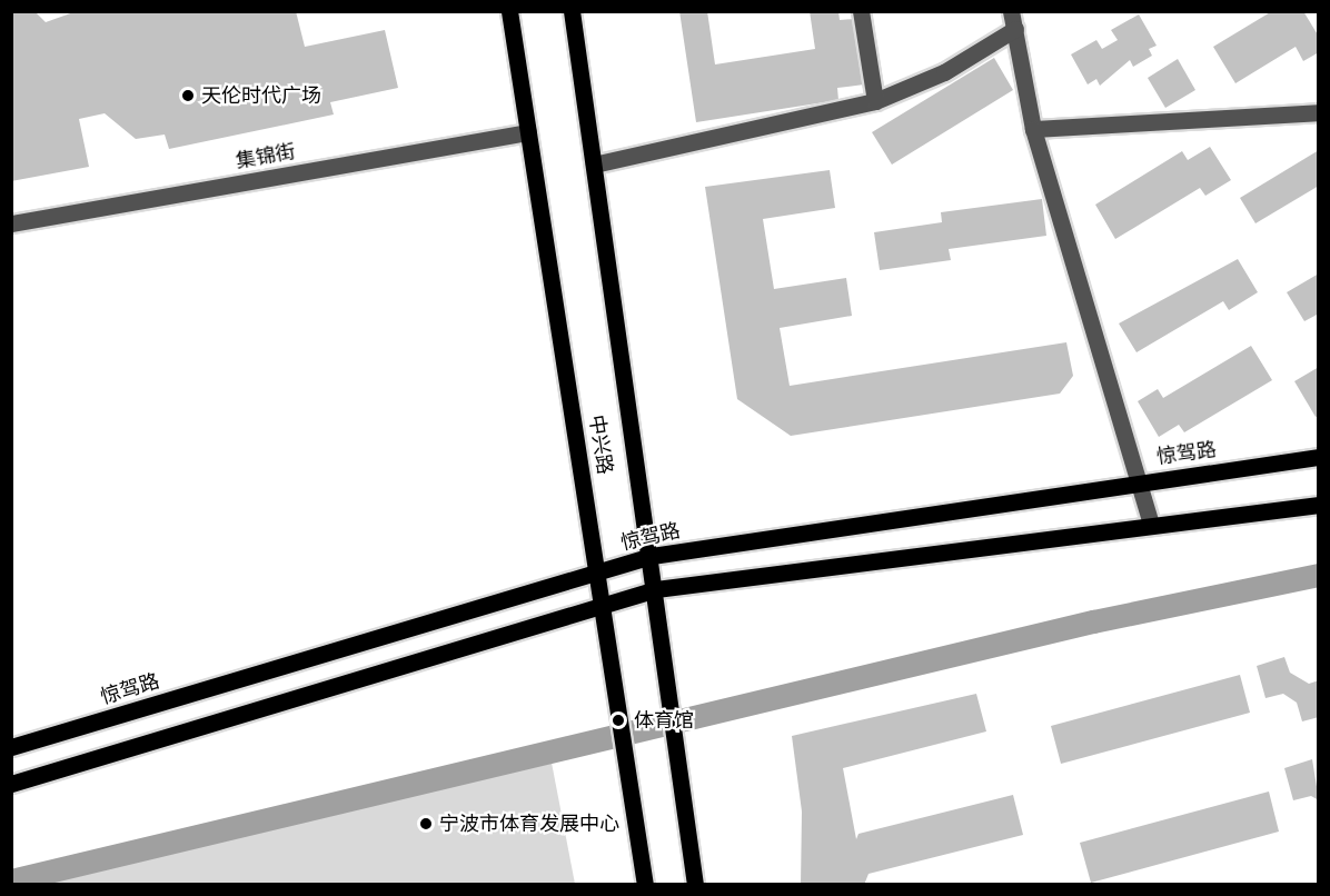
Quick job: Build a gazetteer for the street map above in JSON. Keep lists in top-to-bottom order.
{
  "streets": {
    "main road": ["中兴路", "惊驾路"],
    "street": ["集锦街"]
  },
  "crossings": [
    ["集锦街", "中兴路"],
    ["中兴路", "惊驾路"]
  ],
  "places": ["天伦时代广场", "体育馆", "宁波市体育发展中心"]
}
